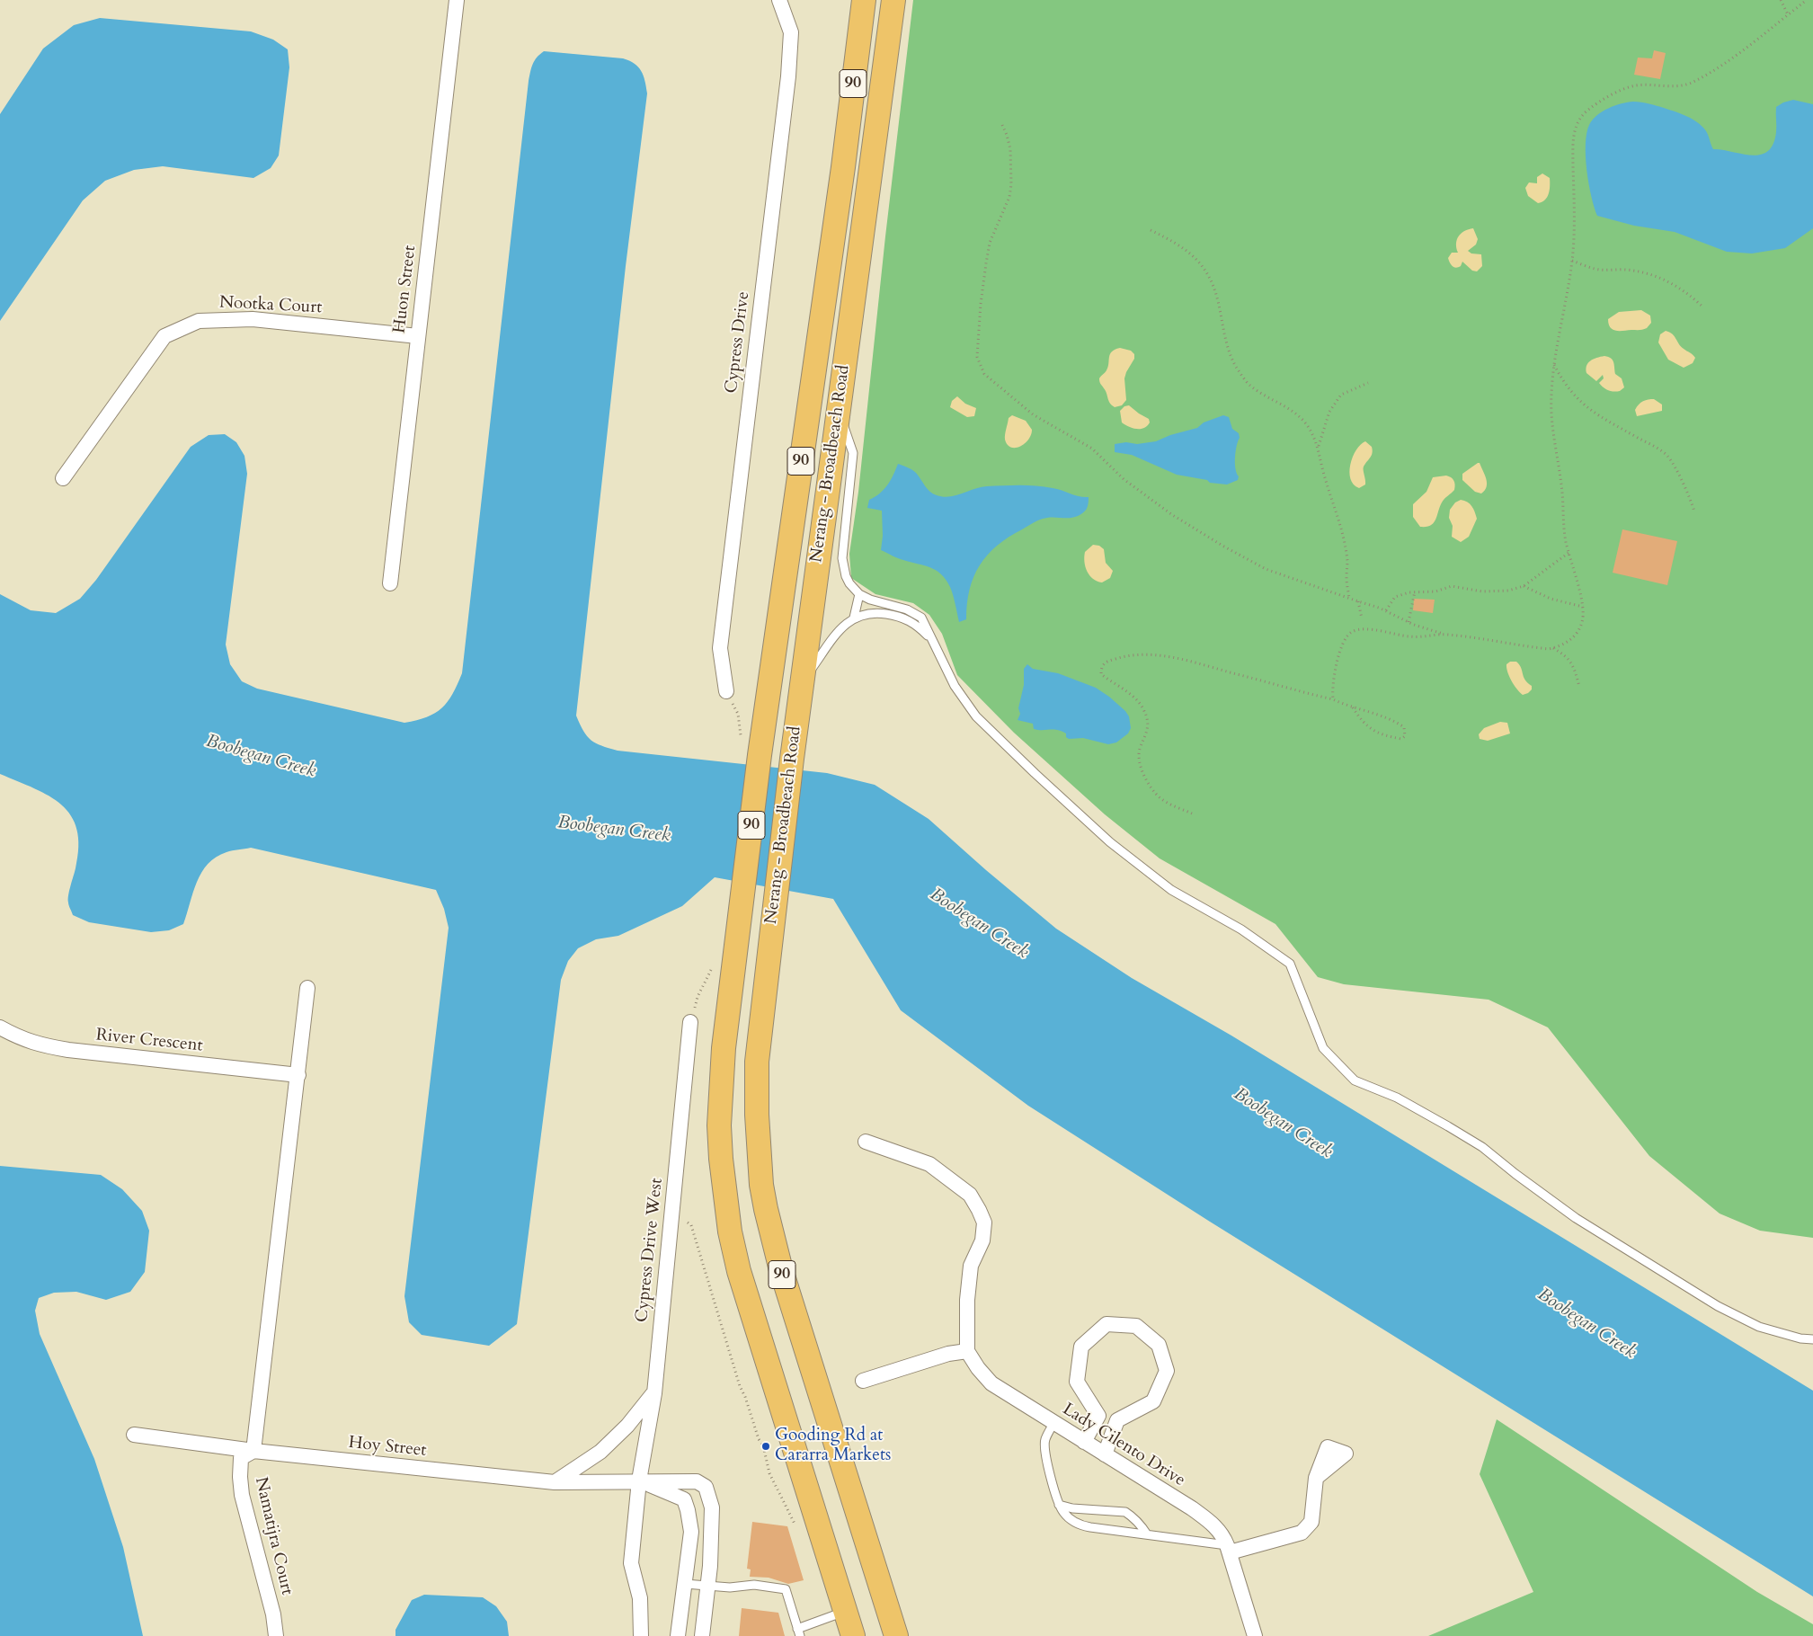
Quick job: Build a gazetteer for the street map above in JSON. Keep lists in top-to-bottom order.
{
  "streets": {
    "main road": ["90", "Nerang - Broadbeach Road"],
    "street": [
      "Huon Street",
      "Nootka Court",
      "Cypress Drive",
      "River Crescent",
      "Cypress Drive West",
      "Lady Cilento Drive",
      "Hoy Street",
      "Namatijra Court"
    ]
  },
  "crossings": [
    ["Huon Street", "Nootka Court"],
    ["Cypress Drive West", "Hoy Street"],
    ["Hoy Street", "Namatijra Court"]
  ],
  "water": ["Boobegan Creek"],
  "places": ["Gooding Rd at Cararra Markets"]
}
